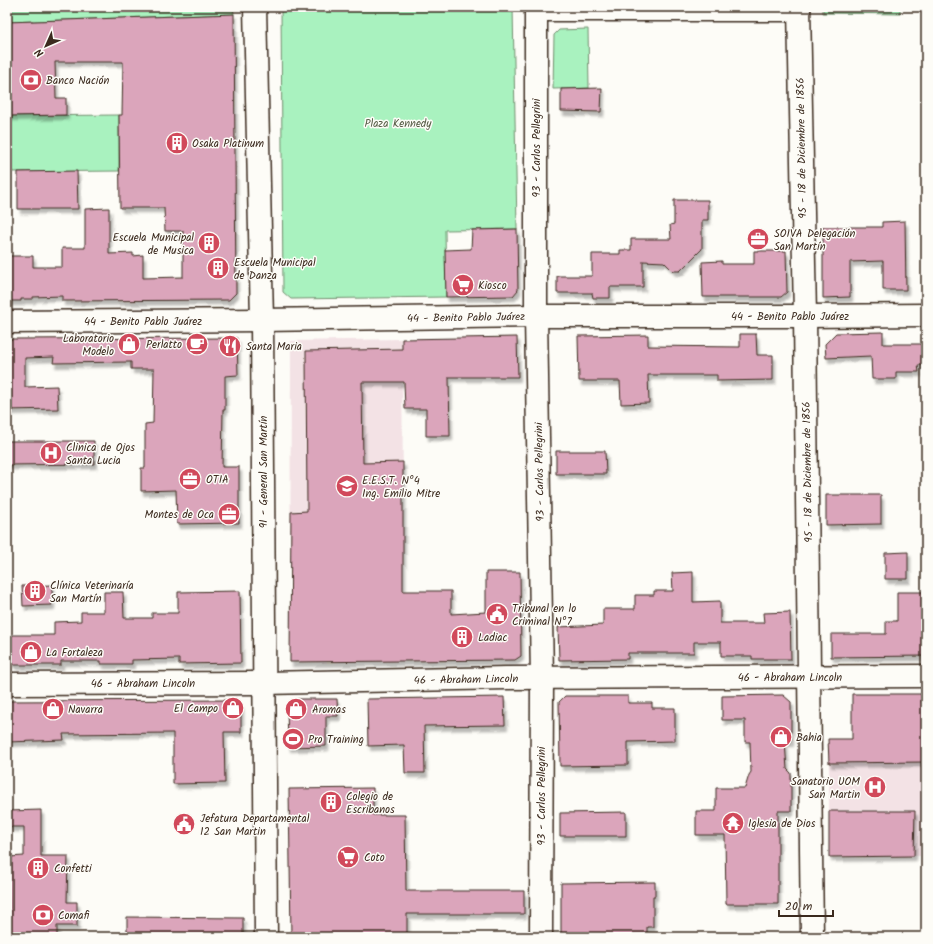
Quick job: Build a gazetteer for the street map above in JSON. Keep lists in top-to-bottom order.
{
  "streets": {
    "street": [
      "93 - Carlos Pellegrini",
      "95 - 18 de Diciembre de 1856",
      "44 - Benito Pablo Juárez",
      "91 - General San Martín",
      "46 - Abraham Lincoln"
    ]
  },
  "crossings": [
    ["93 - Carlos Pellegrini", "44 - Benito Pablo Juárez"],
    ["93 - Carlos Pellegrini", "46 - Abraham Lincoln"],
    ["95 - 18 de Diciembre de 1856", "44 - Benito Pablo Juárez"],
    ["95 - 18 de Diciembre de 1856", "46 - Abraham Lincoln"],
    ["44 - Benito Pablo Juárez", "91 - General San Martín"],
    ["91 - General San Martín", "46 - Abraham Lincoln"]
  ],
  "parks": ["Plaza Kennedy"],
  "places": {
    "bank": ["Banco Nación", "Comafi"],
    "building": [
      "Osaka Platinum",
      "Escuela Municipal de Musica",
      "Escuela Municipal de Danza",
      "Clínica Veterinaría San Martín",
      "Ladiac",
      "Colegio de Escribanos",
      "Confetti"
    ],
    "office": ["SOIVA Delegación San Martín", "OTIA", "Montes de Oca"],
    "supermarket": ["Kiosco", "Coto"],
    "shop": [
      "Laboratorio Modelo",
      "La Fortaleza",
      "El Campo",
      "Navarra",
      "Aromas",
      "Bahia"
    ],
    "cafe": ["Perlatto"],
    "restaurant": ["Santa Maria"],
    "hospital": ["Clinica de Ojos Santa Lucia", "Sanatorio UOM San Martin"],
    "school or university": ["E.E.S.T. Nº4 Ing. Emilio Mitre"],
    "public building": ["Tribunal en lo Criminal Nº7", "Jefatura Departamental 12 San Martin"],
    "sports": ["Pro Training"],
    "temple": ["Iglesia de Dios"]
  },
  "scale_bar": "20 m",
  "north": "bottom left"
}
